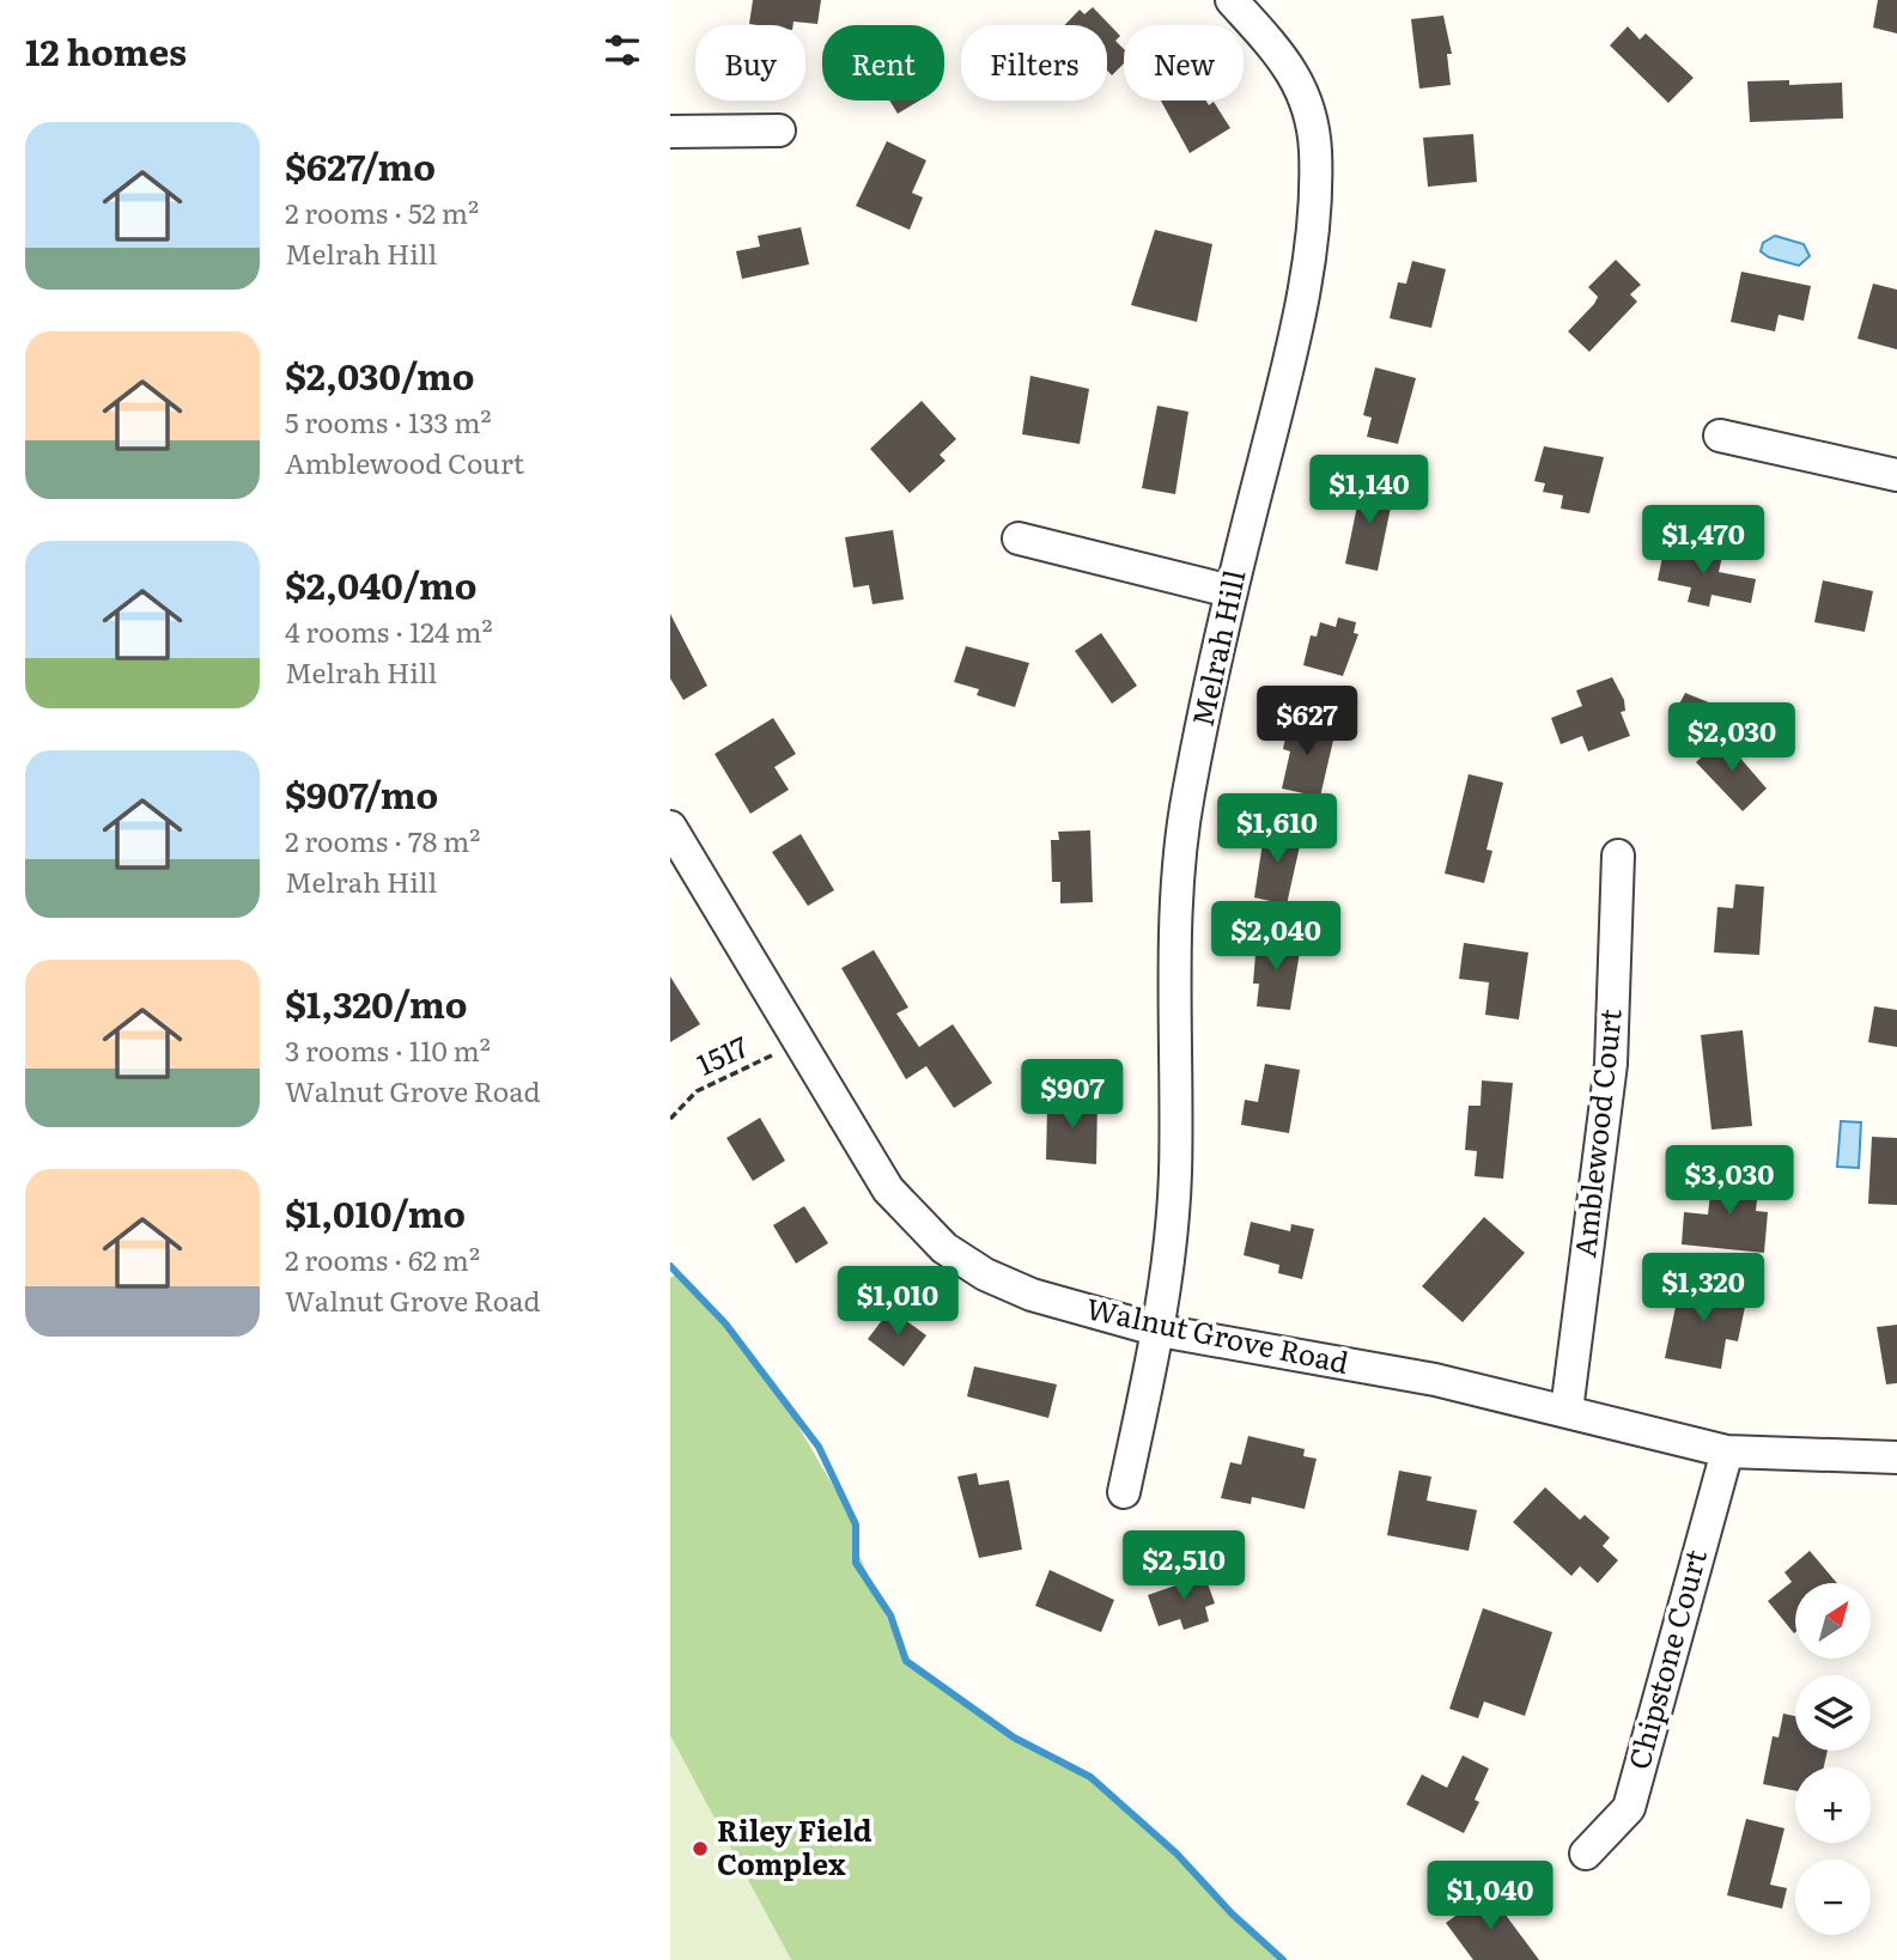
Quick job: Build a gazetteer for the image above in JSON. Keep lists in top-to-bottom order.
{
  "streets": {
    "street": [
      "Melrah Hill",
      "Amblewood Court",
      "Walnut Grove Road",
      "Chipstone Court"
    ],
    "path": ["1517"]
  },
  "crossings": [
    ["Melrah Hill", "Walnut Grove Road"],
    ["1517", "Walnut Grove Road"],
    ["Amblewood Court", "Walnut Grove Road"],
    ["Walnut Grove Road", "Chipstone Court"]
  ],
  "places": ["Riley Field Complex"],
  "north": "top right",
  "page": {
    "heading": "12 homes",
    "chip": [
      "Buy",
      "Rent",
      "Filters",
      "New"
    ],
    "list": [
      {
        "name": "$627/mo",
        "note": "2 rooms · 52 m² · Melrah Hill"
      },
      {
        "name": "$2,030/mo",
        "note": "5 rooms · 133 m² · Amblewood Court"
      },
      {
        "name": "$2,040/mo",
        "note": "4 rooms · 124 m² · Melrah Hill"
      },
      {
        "name": "$907/mo",
        "note": "2 rooms · 78 m² · Melrah Hill"
      },
      {
        "name": "$1,320/mo",
        "note": "3 rooms · 110 m² · Walnut Grove Road"
      },
      {
        "name": "$1,010/mo",
        "note": "2 rooms · 62 m² · Walnut Grove Road"
      }
    ],
    "price": [
      "$1,140",
      "$1,470",
      "$627",
      "$2,030",
      "$1,610",
      "$2,040",
      "$907",
      "$3,030",
      "$1,320",
      "$1,010",
      "$2,510",
      "$1,040"
    ],
    "map_buttons": ["+", "−"]
  }
}
